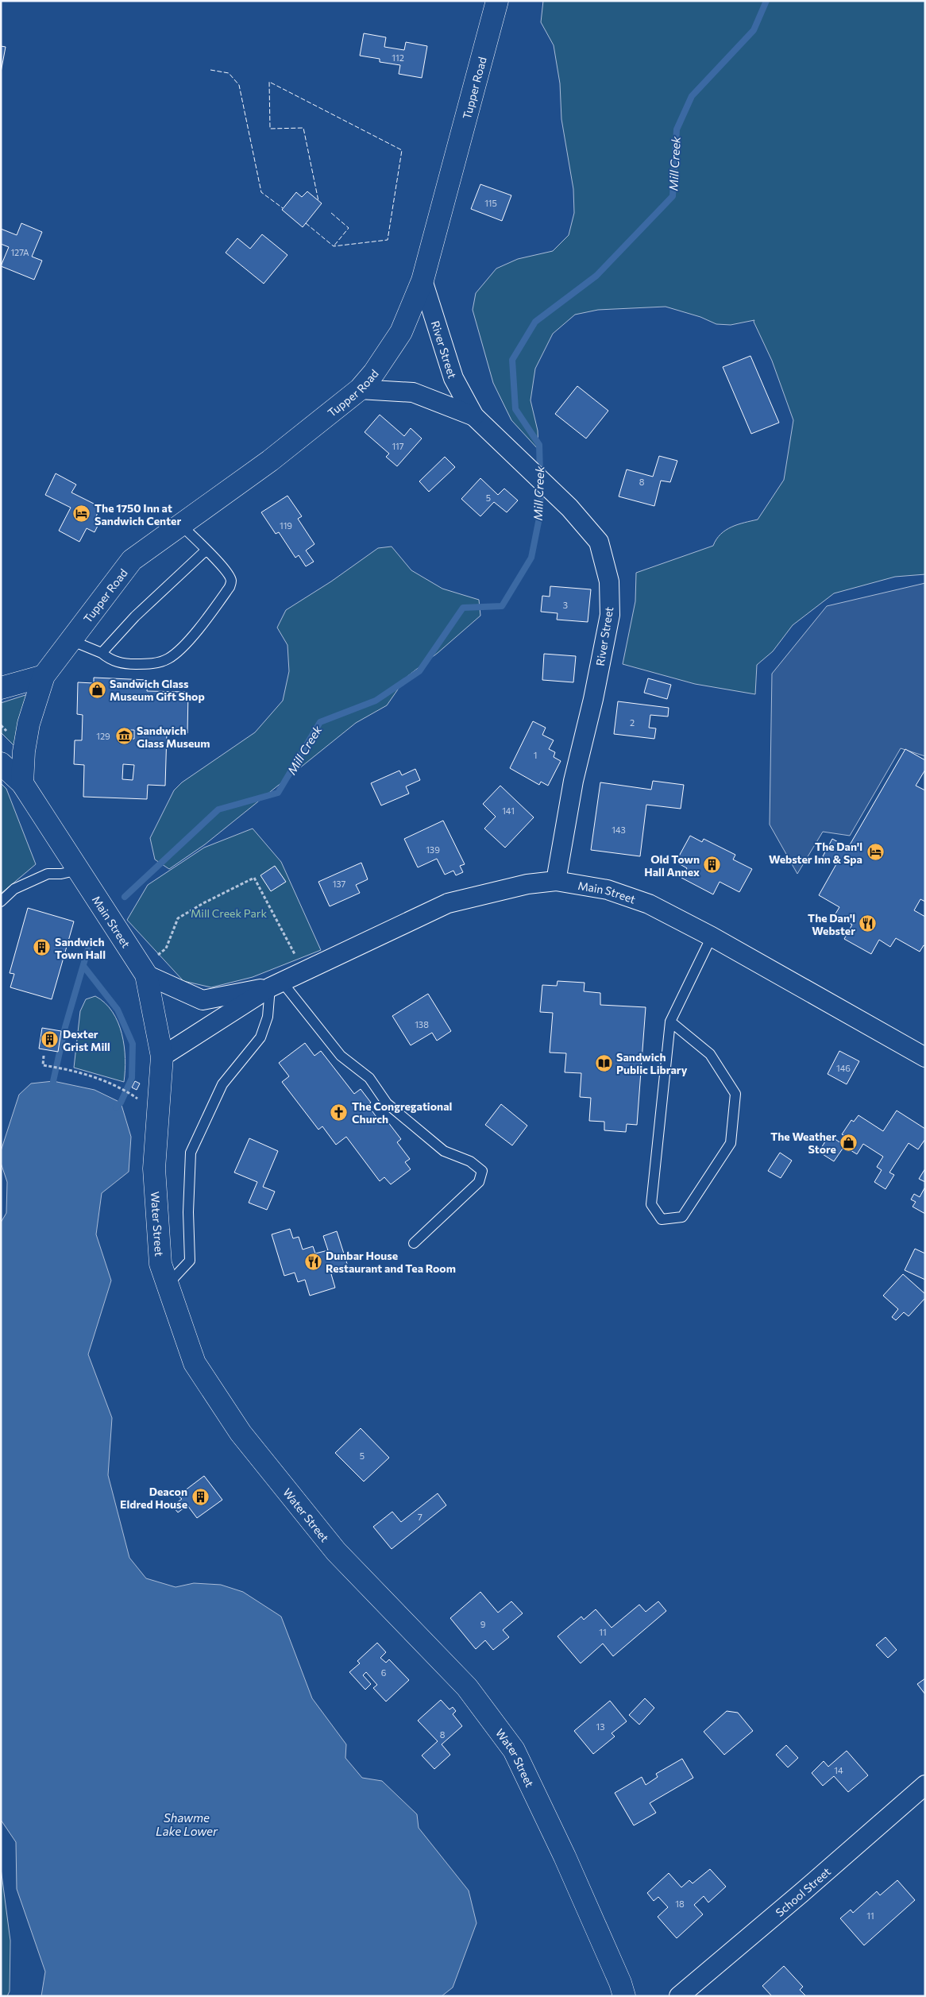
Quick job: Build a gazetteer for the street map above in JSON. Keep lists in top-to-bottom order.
{
  "streets": {
    "main road": ["Tupper Road", "Main Street", "Water Street"],
    "street": ["River Street", "School Street"]
  },
  "crossings": [
    ["Tupper Road", "River Street"],
    ["Tupper Road", "Main Street"],
    ["River Street", "Main Street"],
    ["Main Street", "Water Street"]
  ],
  "water": ["Mill Creek", "Shawme Lake Lower"],
  "parks": ["Mill Creek Park"],
  "places": {
    "hotel": ["The 1750 Inn at Sandwich Center", "The Dan'l Webster Inn & Spa"],
    "shop": ["Sandwich Glass Museum Gift Shop", "The Weather Store"],
    "museum": ["Sandwich Glass Museum"],
    "building": [
      "Old Town Hall Annex",
      "Sandwich Town Hall",
      "Dexter Grist Mill",
      "Deacon Eldred House"
    ],
    "restaurant": ["The Dan'l Webster", "Dunbar House Restaurant and Tea Room"],
    "library": ["Sandwich Public Library"],
    "church": ["The Congregational Church"]
  },
  "house_numbers": [
    "112",
    "115",
    "127A",
    "117",
    "8",
    "5",
    "119",
    "3",
    "2",
    "129",
    "1",
    "141",
    "143",
    "139",
    "137",
    "138",
    "146",
    "5",
    "7",
    "9",
    "11",
    "6",
    "13",
    "8",
    "14",
    "18",
    "11"
  ]
}
